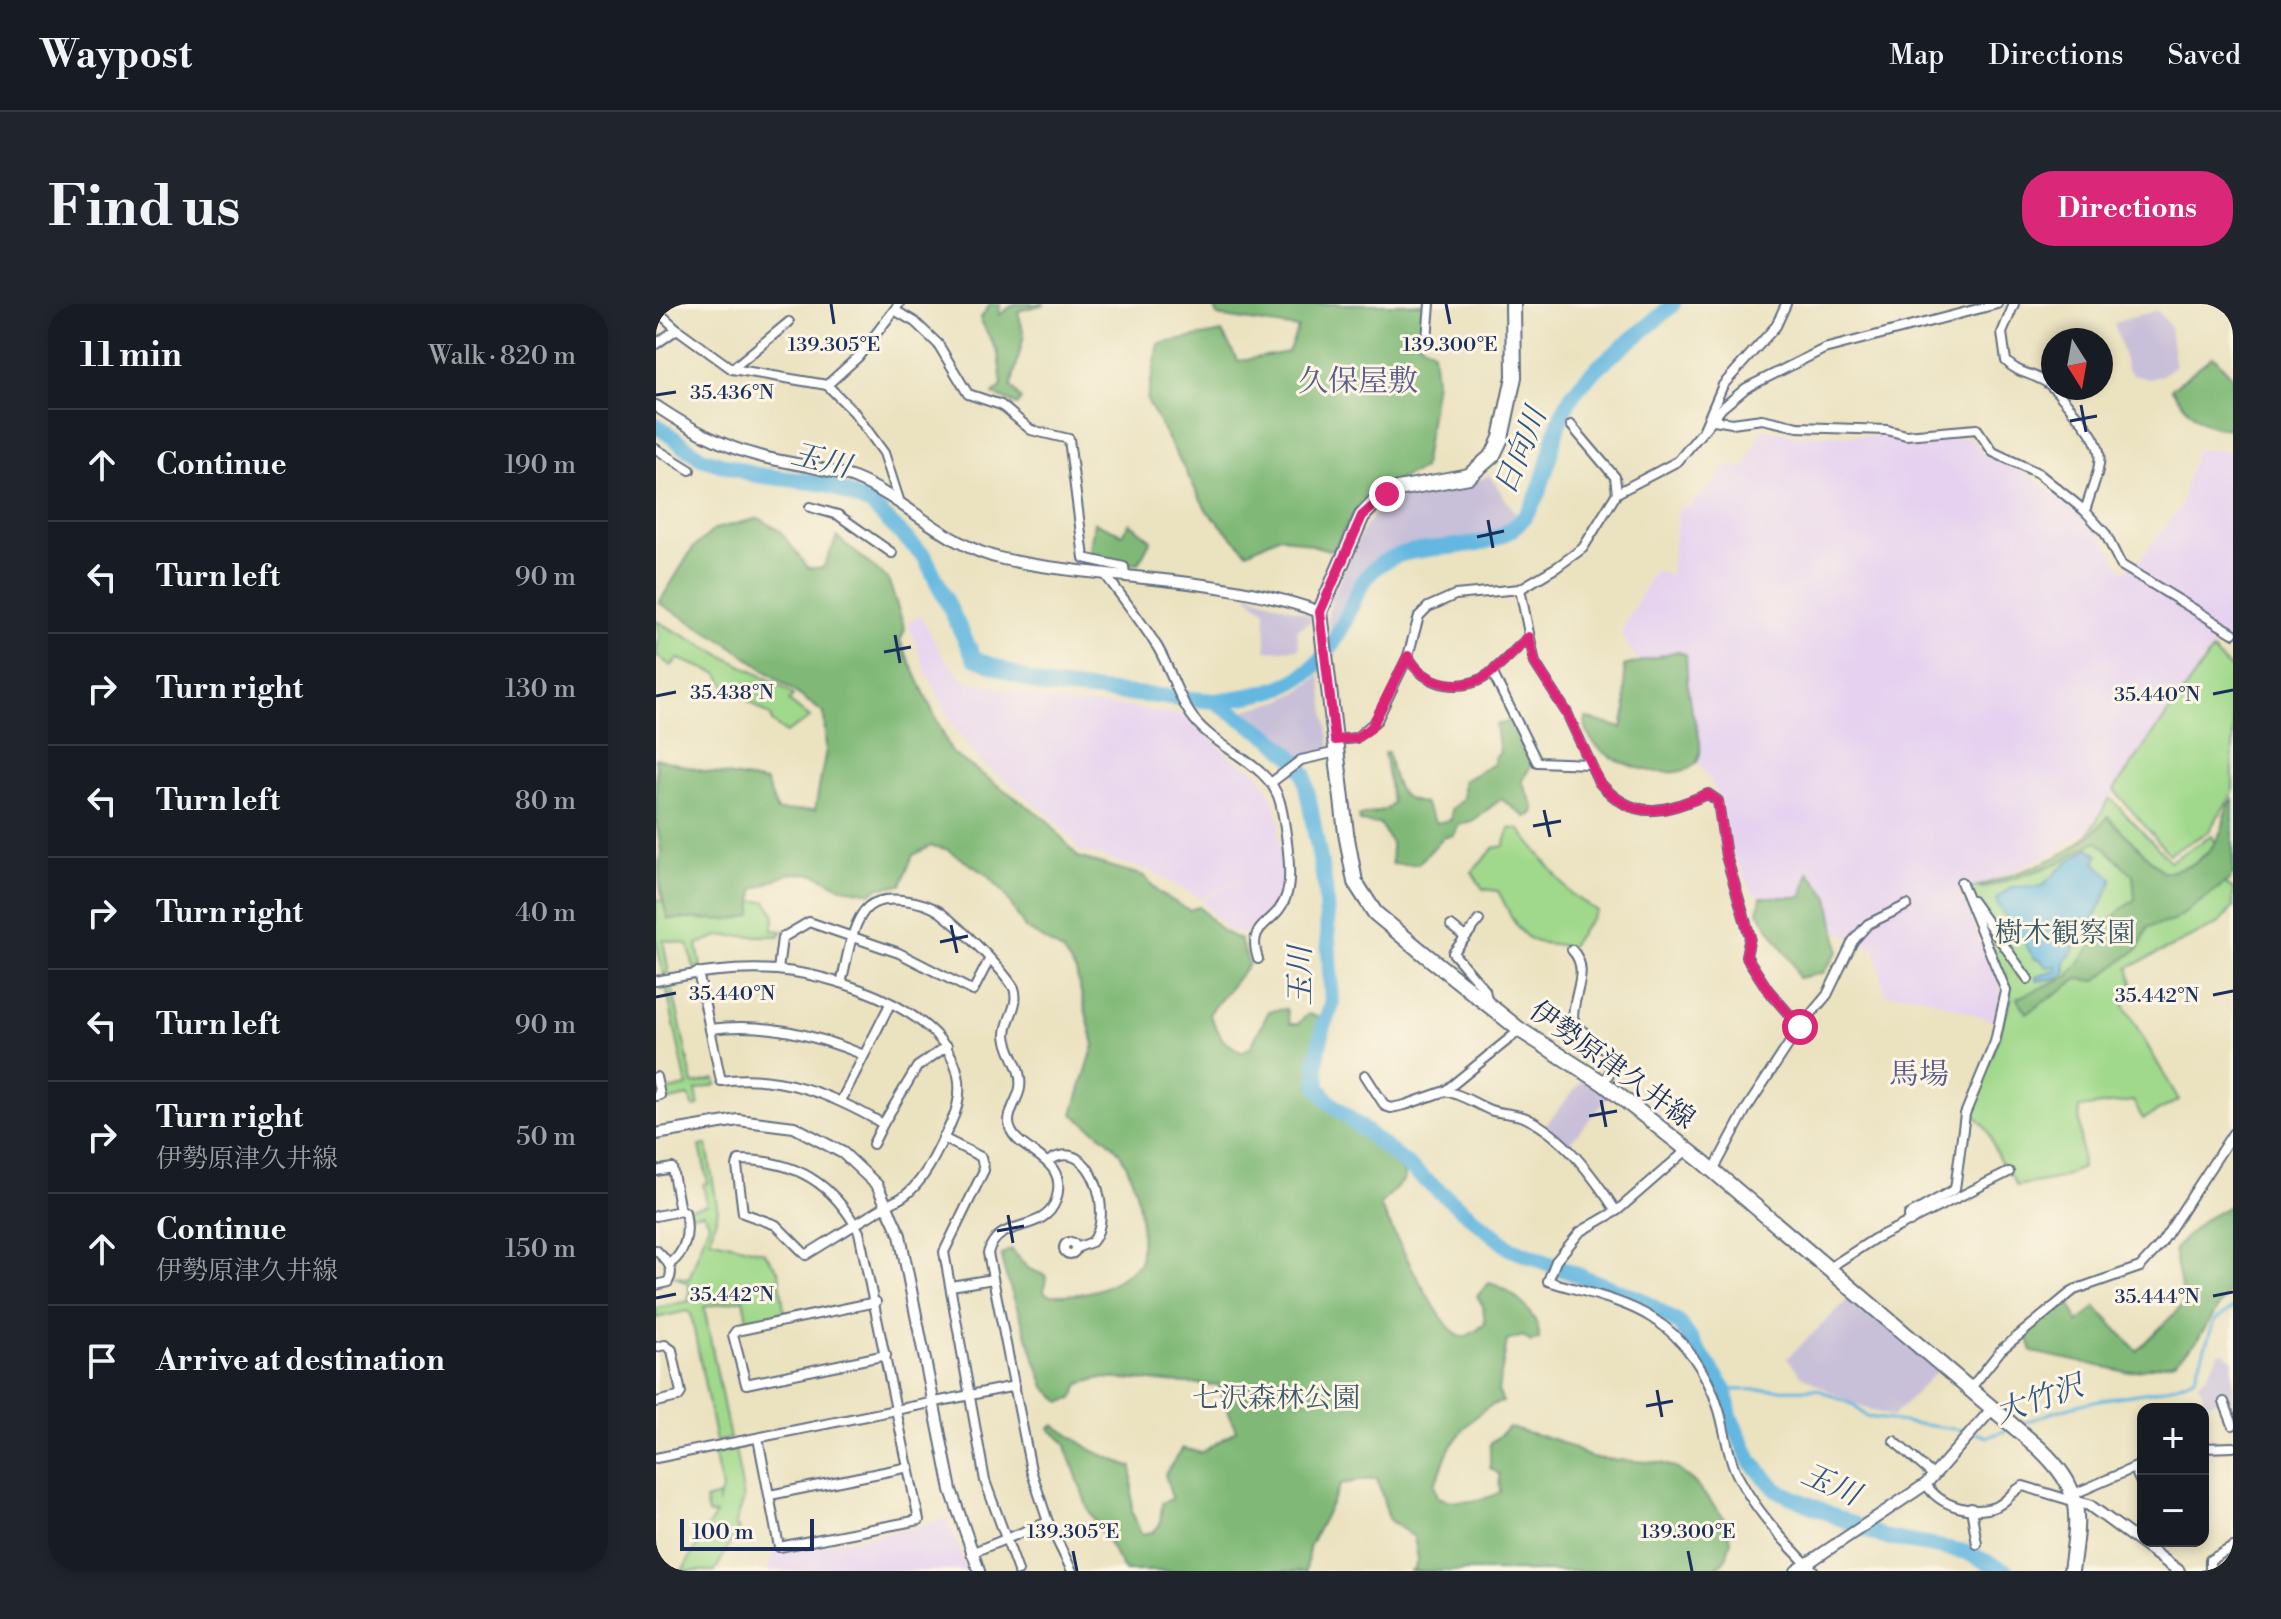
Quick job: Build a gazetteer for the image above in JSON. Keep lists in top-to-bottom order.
{
  "streets": {
    "main road": ["伊勢原津久井線"]
  },
  "districts": ["久保屋敷", "馬場"],
  "water": ["日向川", "玉川", "大竹沢"],
  "parks": ["樹木観察園", "七沢森林公園"],
  "scale_bar": "100 m",
  "north": "bottom",
  "page": {
    "header": "Waypost",
    "nav": ["Map", "Directions", "Saved"],
    "buttons": "Directions",
    "title": "Find us",
    "heading": ["11 min", "Walk · 820 m"],
    "list": [
      ["Continue", "190 m"],
      ["Turn left", "90 m"],
      ["Turn right", "130 m"],
      ["Turn left", "80 m"],
      ["Turn right", "40 m"],
      ["Turn left", "90 m"],
      ["Turn right", "伊勢原津久井線", "50 m"],
      ["Continue", "伊勢原津久井線", "150 m"],
      "Arrive at destination"
    ],
    "map_buttons": ["+", "−"],
    "scale": "100 m"
  },
  "coordinates": [
    "139.305°E",
    "139.300°E",
    "35.436°N",
    "35.438°N",
    "35.440°N",
    "35.442°N",
    "35.444°N"
  ]
}
